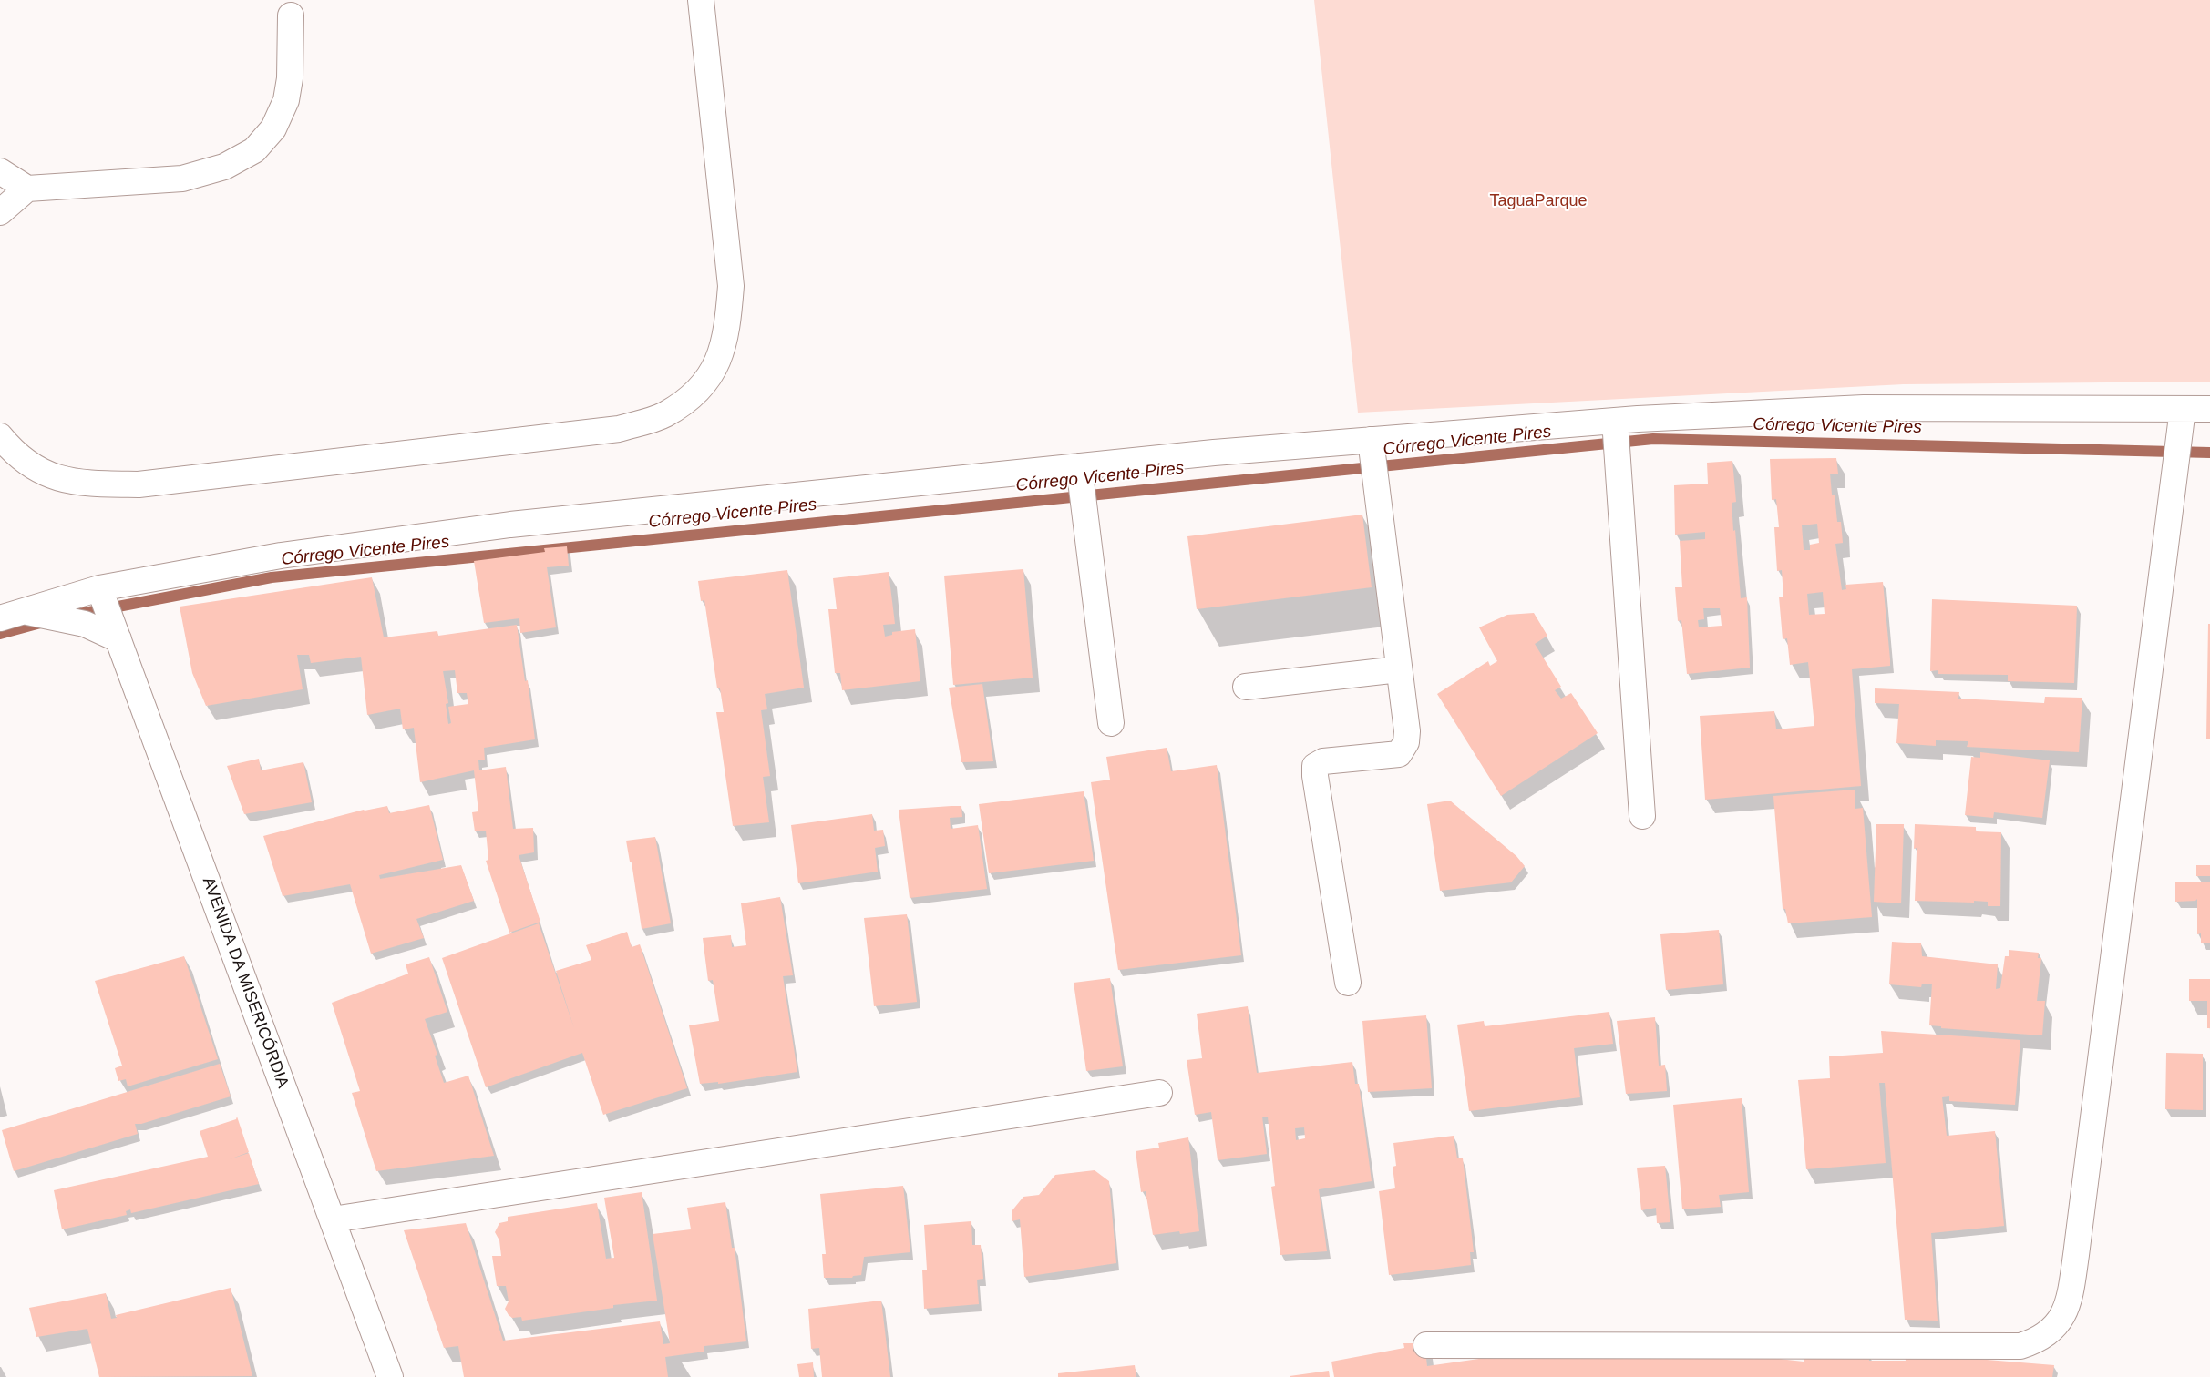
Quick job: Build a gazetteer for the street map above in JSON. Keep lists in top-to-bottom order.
{
  "streets": {
    "street": ["AVENIDA DA MISERICÓRDIA"]
  },
  "water": ["Córrego Vicente Pires"],
  "parks": ["TaguaParque"]
}
